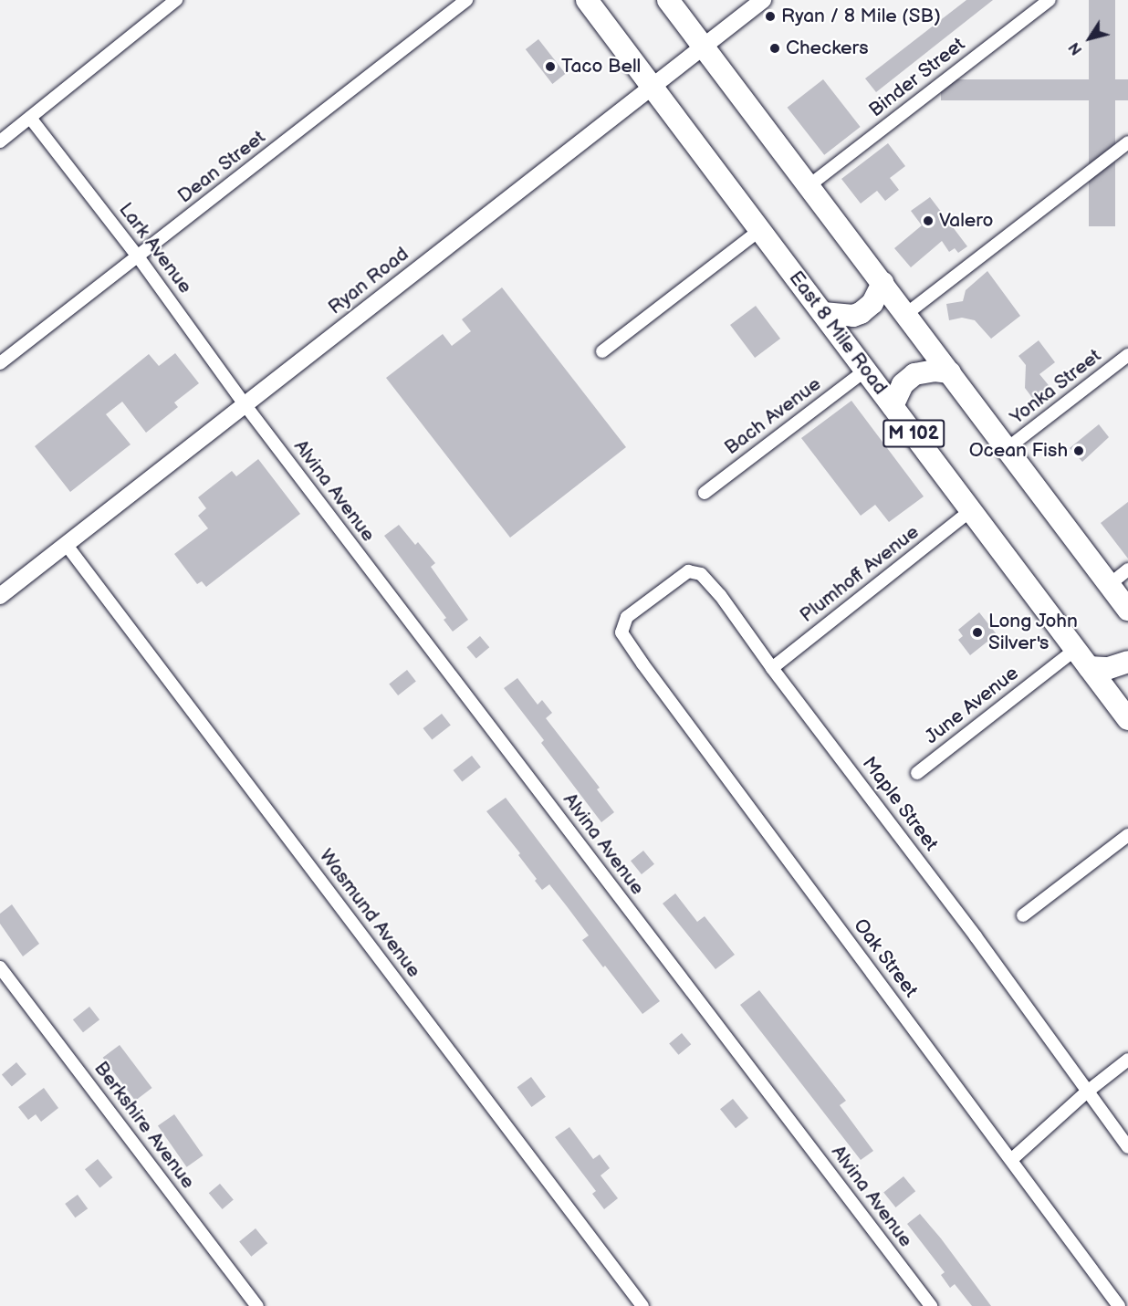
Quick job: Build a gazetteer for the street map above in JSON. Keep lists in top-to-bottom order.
{
  "streets": {
    "highway": ["East 8 Mile Road", "M 102"],
    "main road": ["Ryan Road"],
    "street": [
      "Binder Street",
      "Dean Street",
      "Lark Avenue",
      "Yonka Street",
      "Bach Avenue",
      "Alvina Avenue",
      "Plumhoff Avenue",
      "June Avenue",
      "Maple Street",
      "Wasmund Avenue",
      "Oak Street",
      "Berkshire Avenue"
    ]
  },
  "crossings": [
    ["Dean Street", "Lark Avenue"],
    ["Lark Avenue", "Ryan Road"],
    ["Lark Avenue", "Alvina Avenue"],
    ["Ryan Road", "East 8 Mile Road"],
    ["Ryan Road", "Alvina Avenue"],
    ["Ryan Road", "Wasmund Avenue"],
    ["East 8 Mile Road", "Bach Avenue"],
    ["East 8 Mile Road", "Plumhoff Avenue"],
    ["East 8 Mile Road", "June Avenue"],
    ["Plumhoff Avenue", "Maple Street"],
    ["Maple Street", "Oak Street"]
  ],
  "places": [
    "Ryan / 8 Mile (SB)",
    "Checkers",
    "Taco Bell",
    "Valero",
    "Ocean Fish",
    "Long John Silver's"
  ],
  "north": "bottom left"
}
